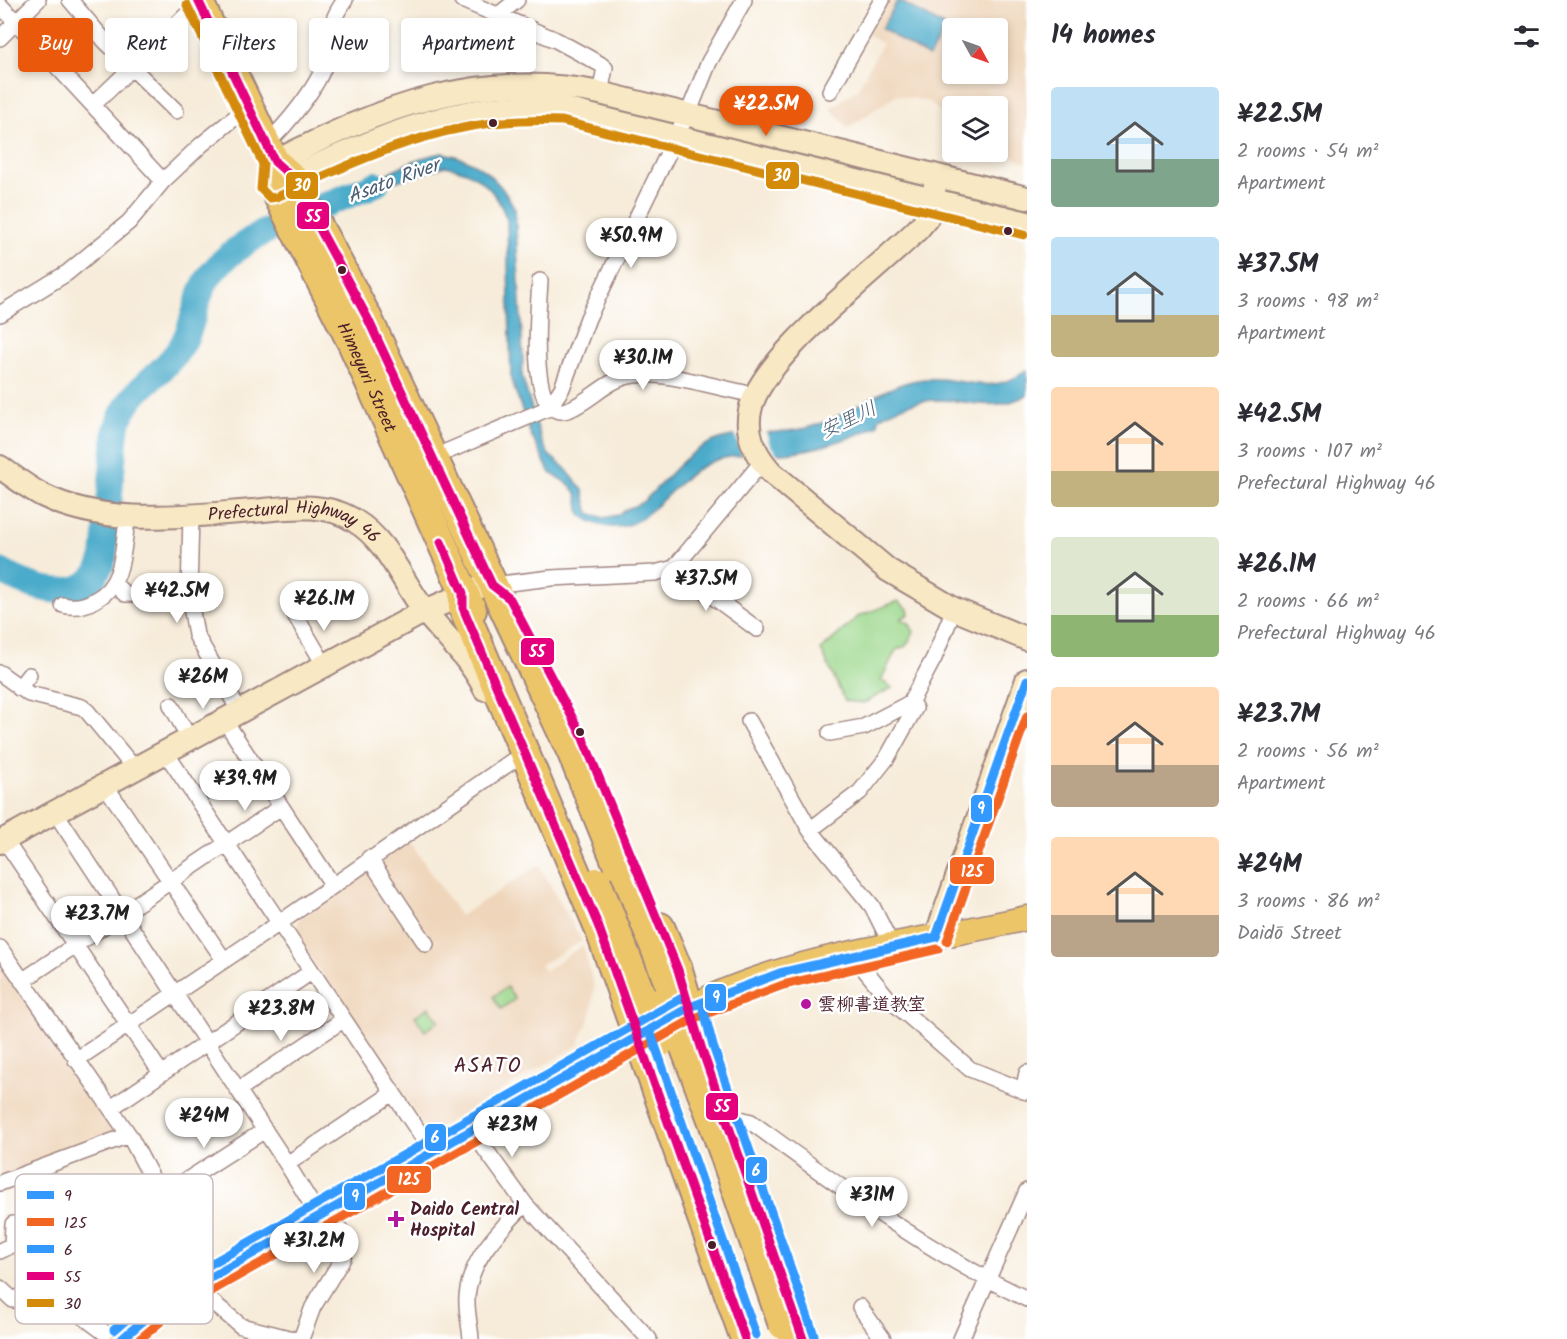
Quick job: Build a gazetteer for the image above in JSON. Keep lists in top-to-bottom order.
{
  "streets": {
    "highway": ["Himeyuri Street"],
    "street": ["Prefectural Highway 46"]
  },
  "crossings": [
    ["Himeyuri Street", "Prefectural Highway 46"]
  ],
  "districts": ["ASATO"],
  "water": ["Asato River", "安里川"],
  "places": {
    "other": ["雲柳書道教室"],
    "health": ["Daido Central Hospital"]
  },
  "lines": [
    "transit line 55",
    "transit line 30",
    "transit line 9",
    "transit line 125",
    "transit line 6"
  ],
  "legend": [
    "9",
    "125",
    "6",
    "55",
    "30"
  ],
  "north": "bottom right",
  "page": {
    "heading": "14 homes",
    "chip": [
      "Buy",
      "Rent",
      "Filters",
      "New",
      "Apartment"
    ],
    "list": [
      {
        "name": "¥22.5M",
        "note": "2 rooms · 54 m² · Apartment"
      },
      {
        "name": "¥37.5M",
        "note": "3 rooms · 98 m² · Apartment"
      },
      {
        "name": "¥42.5M",
        "note": "3 rooms · 107 m² · Prefectural Highway 46"
      },
      {
        "name": "¥26.1M",
        "note": "2 rooms · 66 m² · Prefectural Highway 46"
      },
      {
        "name": "¥23.7M",
        "note": "2 rooms · 56 m² · Apartment"
      },
      {
        "name": "¥24M",
        "note": "3 rooms · 86 m² · Daidō Street"
      }
    ],
    "price": [
      "¥22.5M",
      "¥50.9M",
      "¥30.1M",
      "¥37.5M",
      "¥42.5M",
      "¥26.1M",
      "¥26M",
      "¥39.9M",
      "¥23.7M",
      "¥23.8M",
      "¥24M",
      "¥23M",
      "¥31M",
      "¥31.2M"
    ]
  }
}
